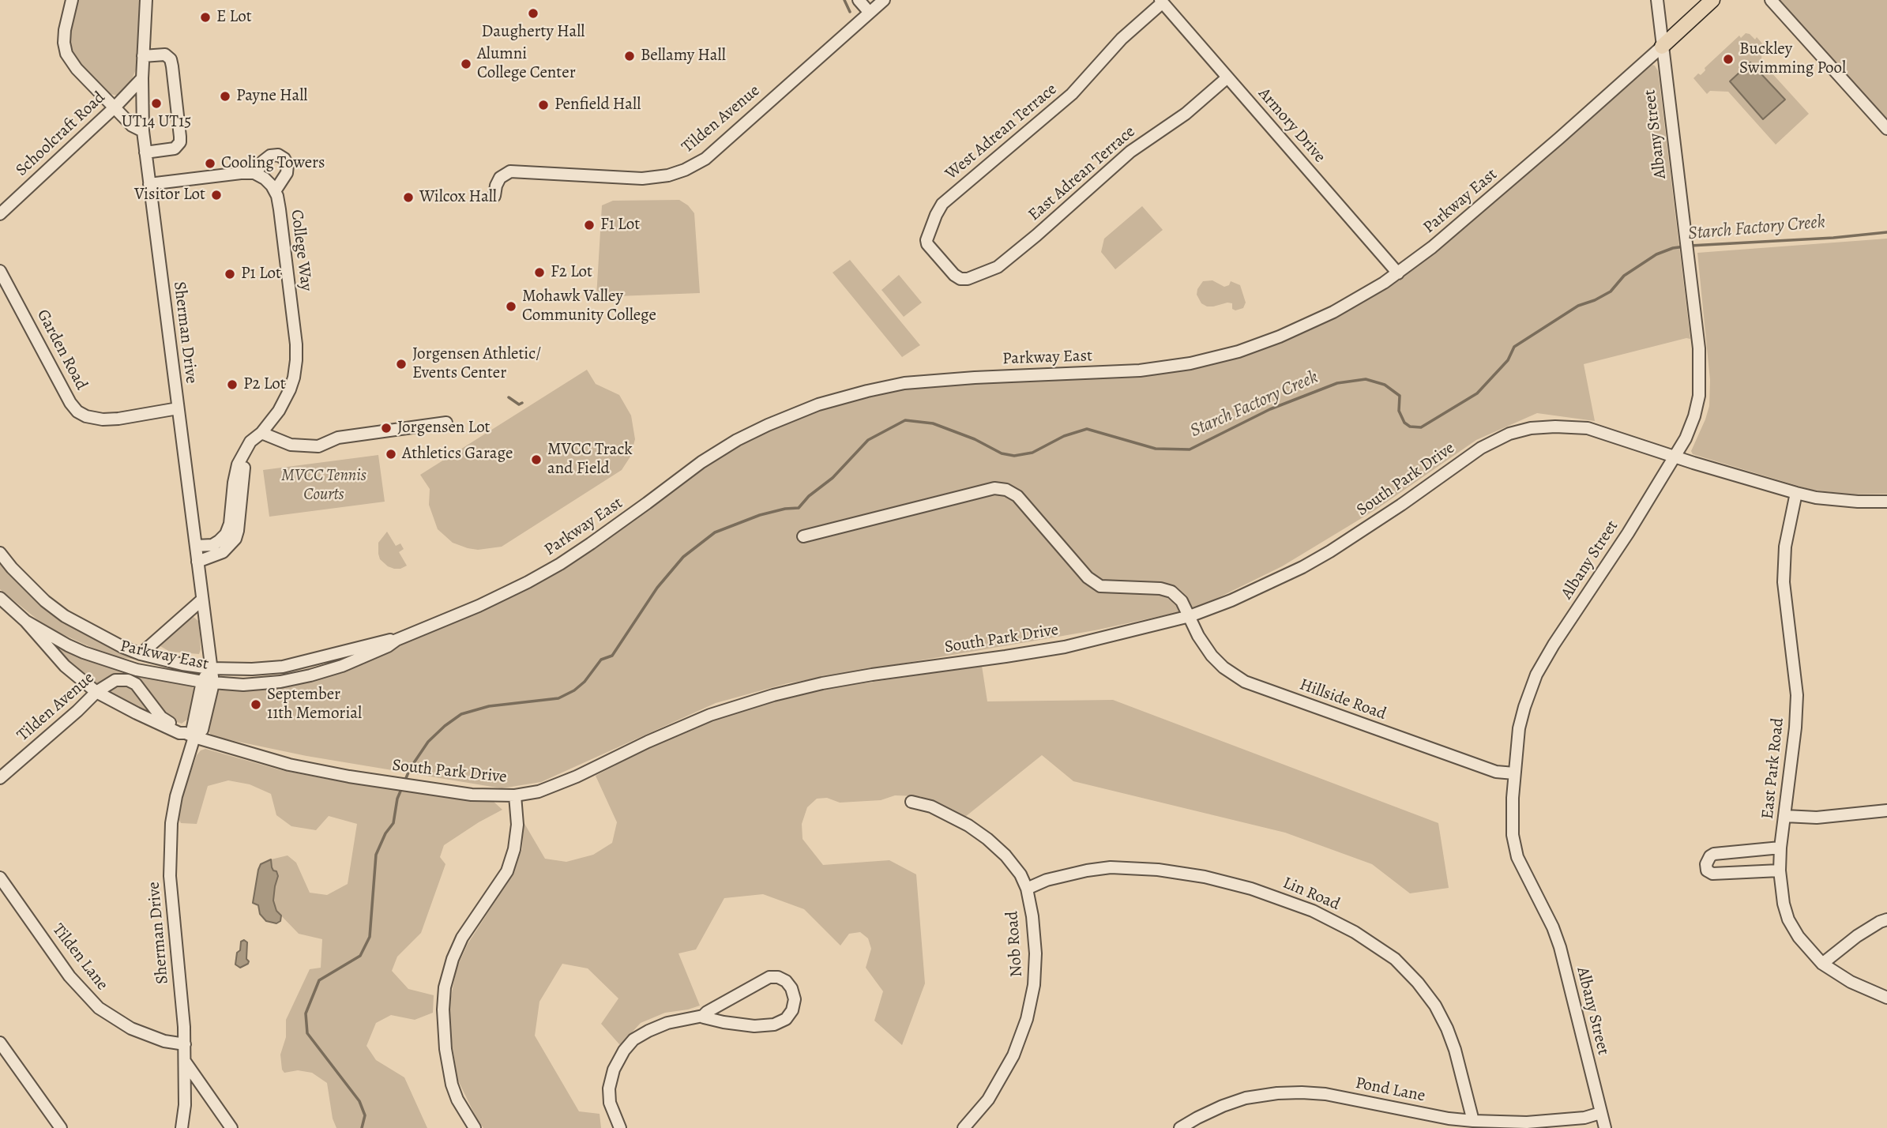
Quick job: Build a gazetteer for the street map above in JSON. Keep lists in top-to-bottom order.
{
  "streets": {
    "street": [
      "Tilden Avenue",
      "Armory Drive",
      "West Adrean Terrace",
      "Schoolcraft Road",
      "Albany Street",
      "East Adrean Terrace",
      "Parkway East",
      "College Way",
      "Sherman Drive",
      "Garden Road",
      "South Park Drive",
      "Hillside Road",
      "East Park Road",
      "Lin Road",
      "Nob Road",
      "Tilden Lane",
      "Pond Lane"
    ]
  },
  "crossings": [
    ["Tilden Avenue", "Parkway East"],
    ["Tilden Avenue", "Sherman Drive"],
    ["Tilden Avenue", "South Park Drive"],
    ["Armory Drive", "West Adrean Terrace"],
    ["Armory Drive", "East Adrean Terrace"],
    ["Armory Drive", "Parkway East"],
    ["West Adrean Terrace", "East Adrean Terrace"],
    ["Schoolcraft Road", "Sherman Drive"],
    ["Albany Street", "Parkway East"],
    ["Albany Street", "South Park Drive"],
    ["Albany Street", "Hillside Road"],
    ["Albany Street", "Pond Lane"],
    ["Parkway East", "Sherman Drive"],
    ["Parkway East", "South Park Drive"],
    ["College Way", "Sherman Drive"],
    ["Sherman Drive", "Garden Road"],
    ["Sherman Drive", "South Park Drive"],
    ["Sherman Drive", "Tilden Lane"],
    ["South Park Drive", "Hillside Road"],
    ["South Park Drive", "East Park Road"],
    ["Lin Road", "Nob Road"],
    ["Lin Road", "Pond Lane"]
  ],
  "water": ["Starch Factory Creek"],
  "parks": ["MVCC Tennis Courts"],
  "places": [
    "Daugherty Hall",
    "E Lot",
    "Bellamy Hall",
    "Buckley Swimming Pool",
    "Alumni College Center",
    "Payne Hall",
    "UT14 UT15",
    "Penfield Hall",
    "Cooling Towers",
    "Visitor Lot",
    "Wilcox Hall",
    "F1 Lot",
    "F2 Lot",
    "P1 Lot",
    "Mohawk Valley Community College",
    "Jorgensen Athletic/ Events Center",
    "P2 Lot",
    "Jorgensen Lot",
    "Athletics Garage",
    "MVCC Track and Field",
    "September 11th Memorial"
  ]
}
